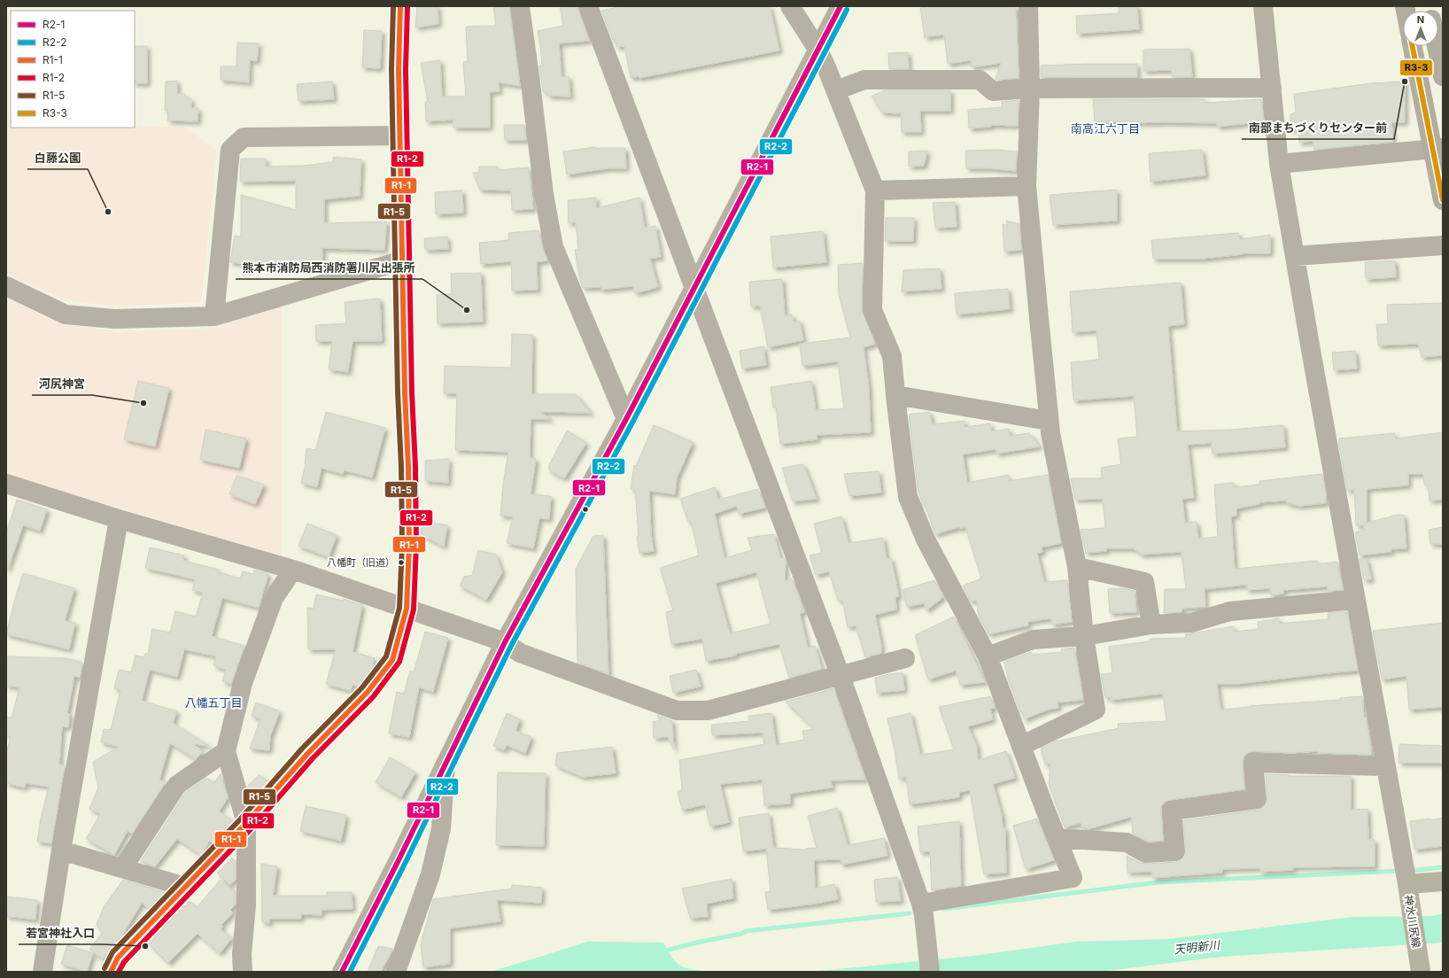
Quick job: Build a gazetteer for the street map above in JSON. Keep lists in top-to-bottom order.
{
  "streets": {
    "main road": ["神水川尻線"]
  },
  "districts": ["南高江六丁目", "八幡五丁目"],
  "water": ["天明新川"],
  "places": [
    "南部まちづくりセンター前",
    "白藤公園",
    "熊本市消防局西消防署川尻出張所",
    "河尻神宮",
    "八幡町（旧道）",
    "若宮神社入口"
  ],
  "lines": [
    "transit line R2-1",
    "transit line R1-1",
    "transit line R1-2",
    "transit line R1-5",
    "transit line R2-2",
    "transit line R3-3"
  ],
  "legend": [
    "R2-1",
    "R2-2",
    "R1-1",
    "R1-2",
    "R1-5",
    "R3-3"
  ],
  "north": "top"
}
